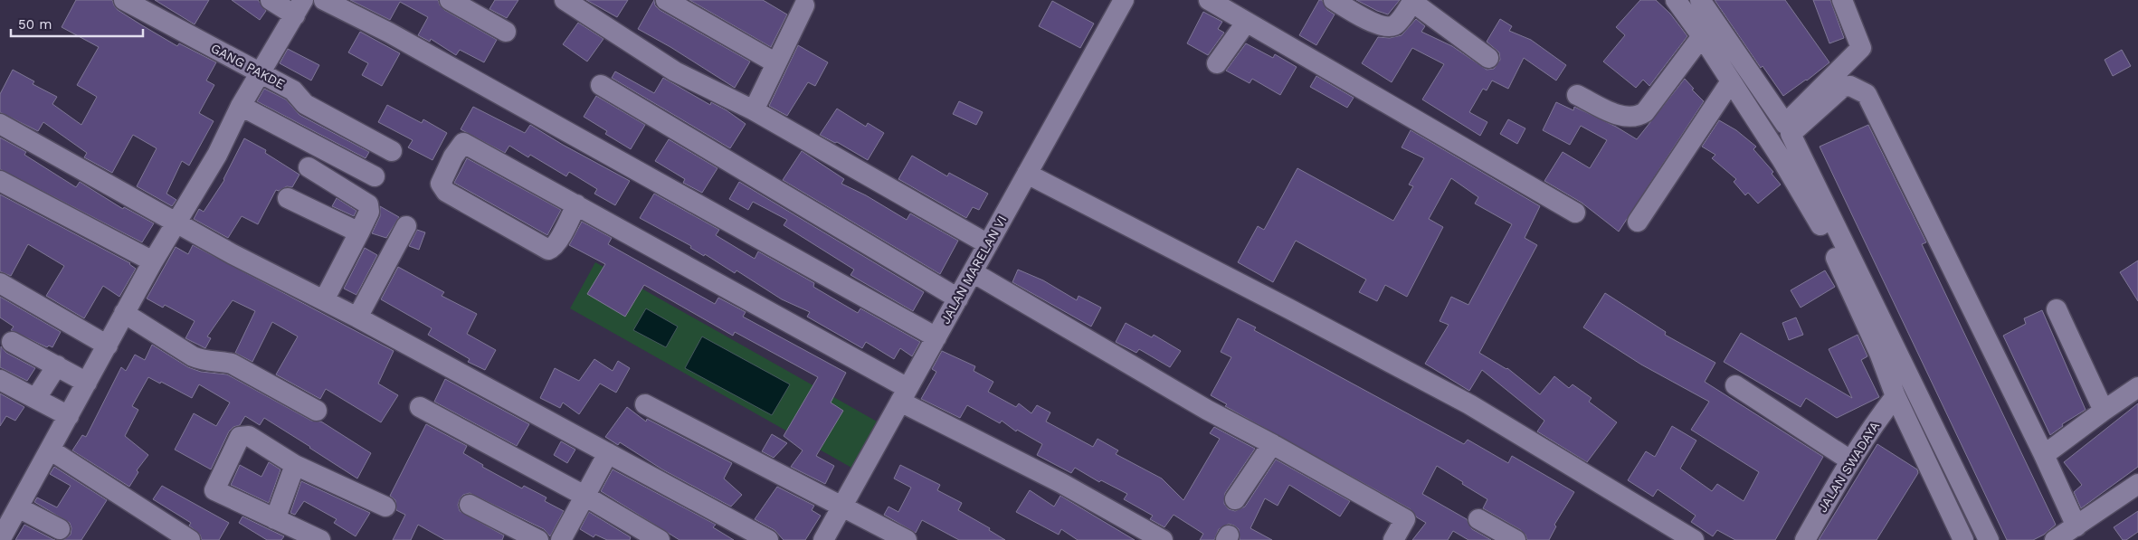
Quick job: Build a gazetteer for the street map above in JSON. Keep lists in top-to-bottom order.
{
  "streets": {
    "street": ["GANG PAKDE", "JALAN MARELAN VI", "JALAN SWADAYA"]
  },
  "scale_bar": "50 m"
}
